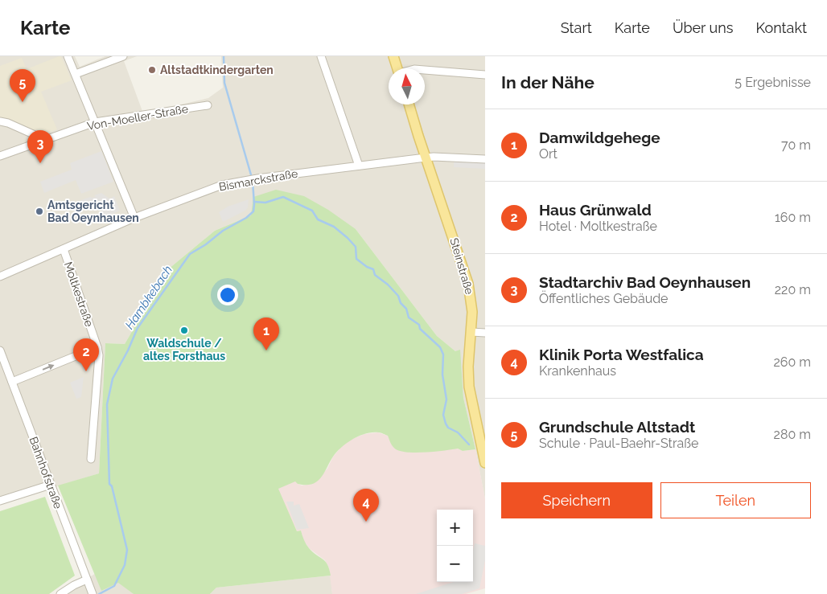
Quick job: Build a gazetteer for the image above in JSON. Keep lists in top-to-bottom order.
{
  "streets": {
    "main road": ["Steinstraße"],
    "street": [
      "Von-Moeller-Straße",
      "Bismarckstraße",
      "Moltkestraße",
      "Bahnhofstraße"
    ]
  },
  "crossings": [
    ["Bismarckstraße", "Steinstraße"],
    ["Bismarckstraße", "Moltkestraße"]
  ],
  "water": ["Hambkebach"],
  "places": ["Altstadtkindergarten", "Amtsgericht Bad Oeynhausen", "Waldschule / altes Forsthaus"],
  "north": "top",
  "page": {
    "header": "Karte",
    "nav": [
      "Start",
      "Karte",
      "Über uns",
      "Kontakt"
    ],
    "heading": ["In der Nähe", "5 Ergebnisse"],
    "pins": [
      "5",
      "3",
      "1",
      "2",
      "4"
    ],
    "list": [
      {
        "mark": "1",
        "name": "Damwildgehege",
        "note": "Ort",
        "value": "70 m"
      },
      {
        "mark": "2",
        "name": "Haus Grünwald",
        "note": "Hotel · Moltkestraße",
        "value": "160 m"
      },
      {
        "mark": "3",
        "name": "Stadtarchiv Bad Oeynhausen",
        "note": "Öffentliches Gebäude",
        "value": "220 m"
      },
      {
        "mark": "4",
        "name": "Klinik Porta Westfalica",
        "note": "Krankenhaus",
        "value": "260 m"
      },
      {
        "mark": "5",
        "name": "Grundschule Altstadt",
        "note": "Schule · Paul-Baehr-Straße",
        "value": "280 m"
      }
    ],
    "buttons": ["Speichern", "Teilen"],
    "map_buttons": ["+", "−"]
  }
}
